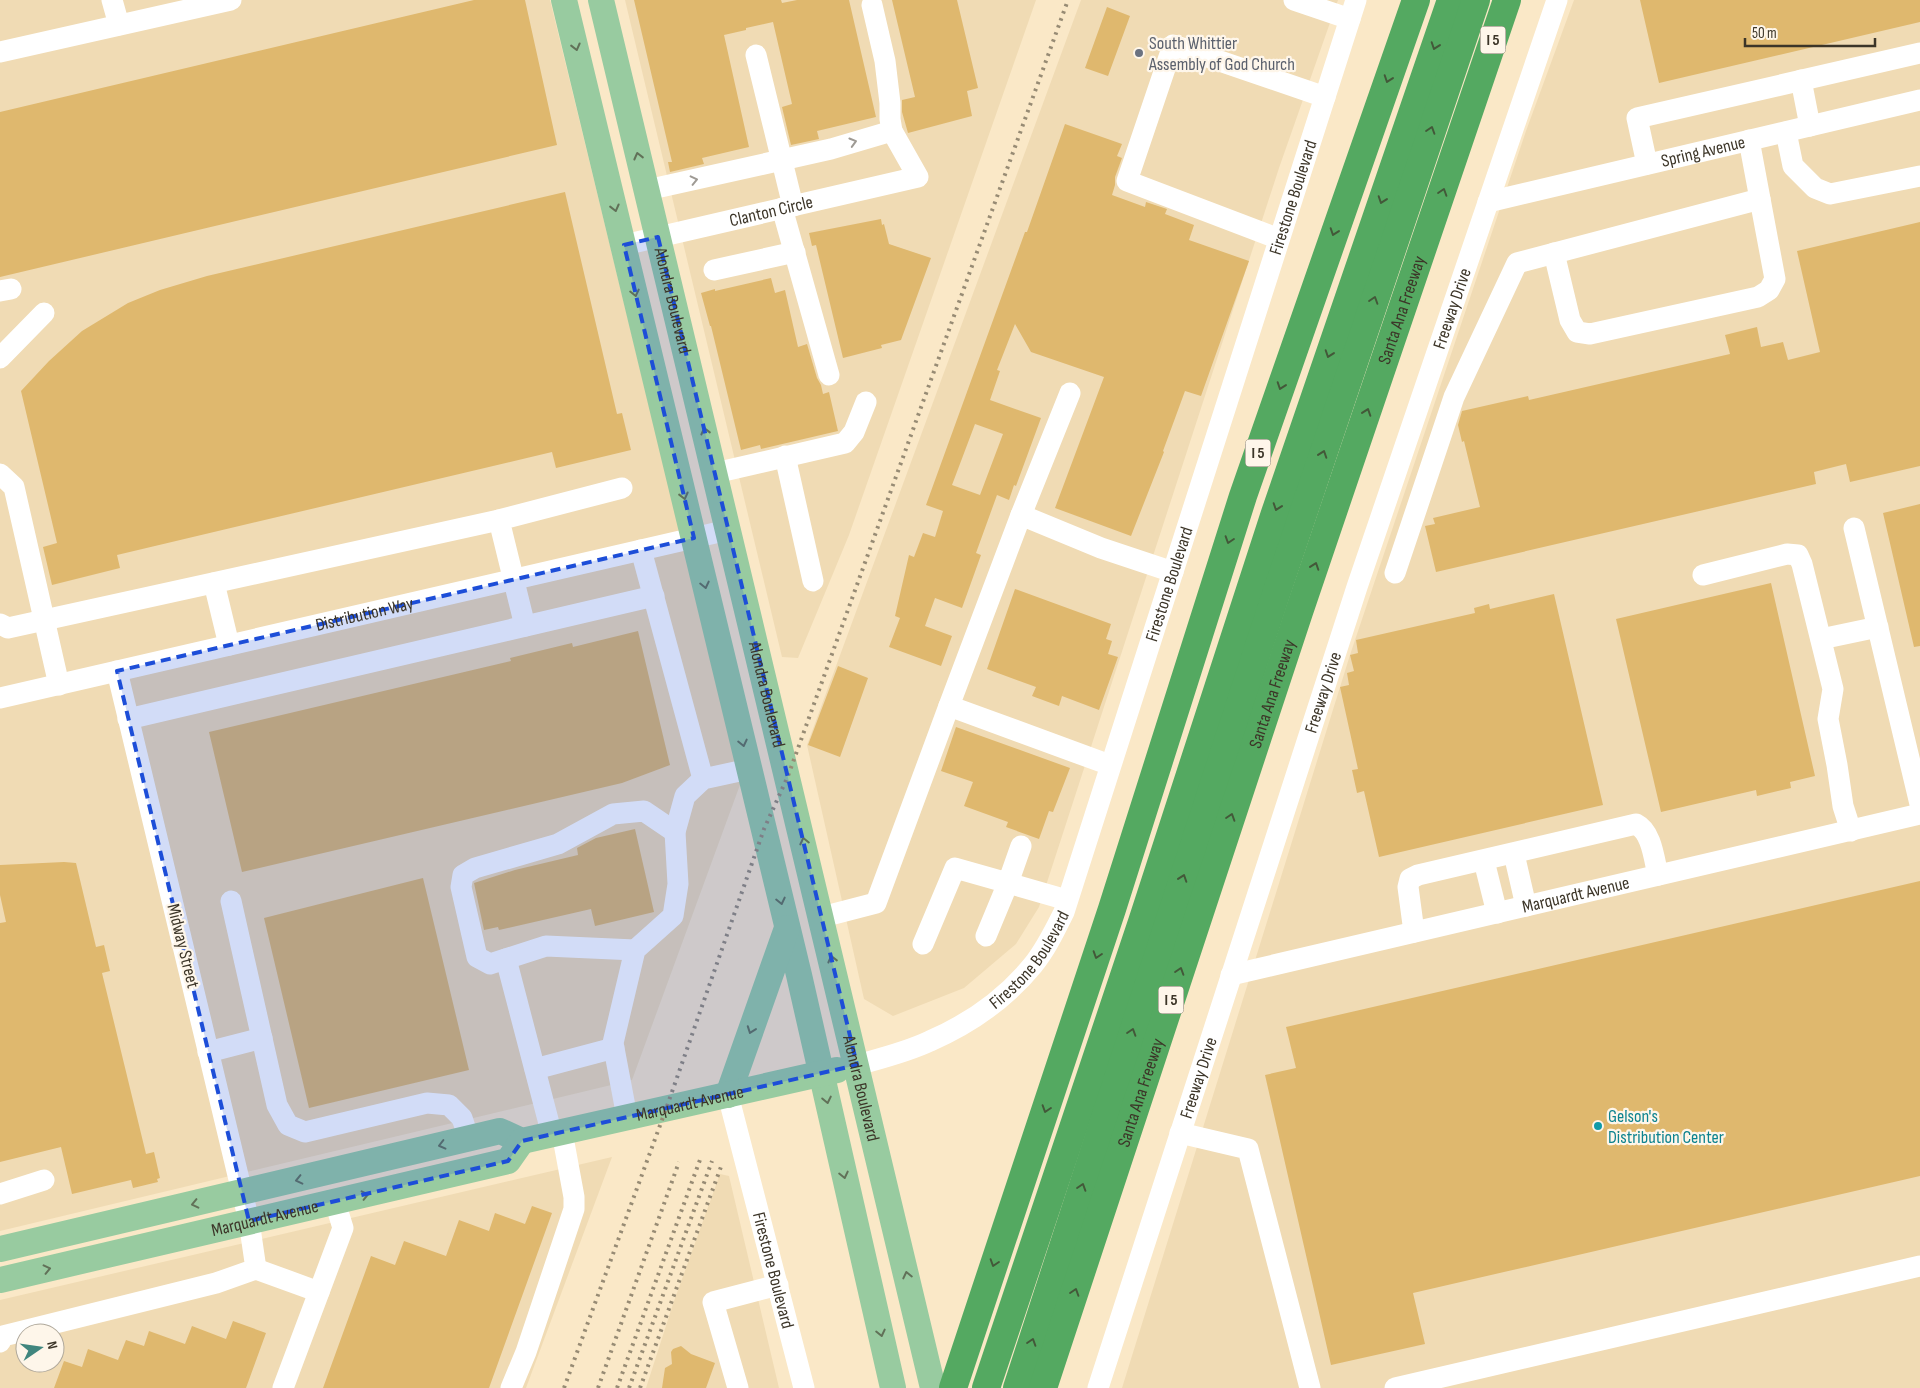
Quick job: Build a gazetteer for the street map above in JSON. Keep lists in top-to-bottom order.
{
  "streets": {
    "highway": ["I 5", "Santa Ana Freeway"],
    "main road": ["Alondra Boulevard", "Marquardt Avenue"],
    "street": [
      "Spring Avenue",
      "Firestone Boulevard",
      "Clanton Circle",
      "Freeway Drive",
      "Distribution Way",
      "Midway Street"
    ]
  },
  "crossings": [
    ["Spring Avenue", "Freeway Drive"],
    ["Firestone Boulevard", "Alondra Boulevard"],
    ["Firestone Boulevard", "Marquardt Avenue"],
    ["Clanton Circle", "Alondra Boulevard"],
    ["Alondra Boulevard", "Distribution Way"],
    ["Alondra Boulevard", "Marquardt Avenue"],
    ["Freeway Drive", "Marquardt Avenue"],
    ["Distribution Way", "Midway Street"],
    ["Marquardt Avenue", "Midway Street"]
  ],
  "places": ["South Whittier Assembly of God Church", "Gelson's Distribution Center"],
  "scale_bar": "50 m",
  "north": "right"
}
